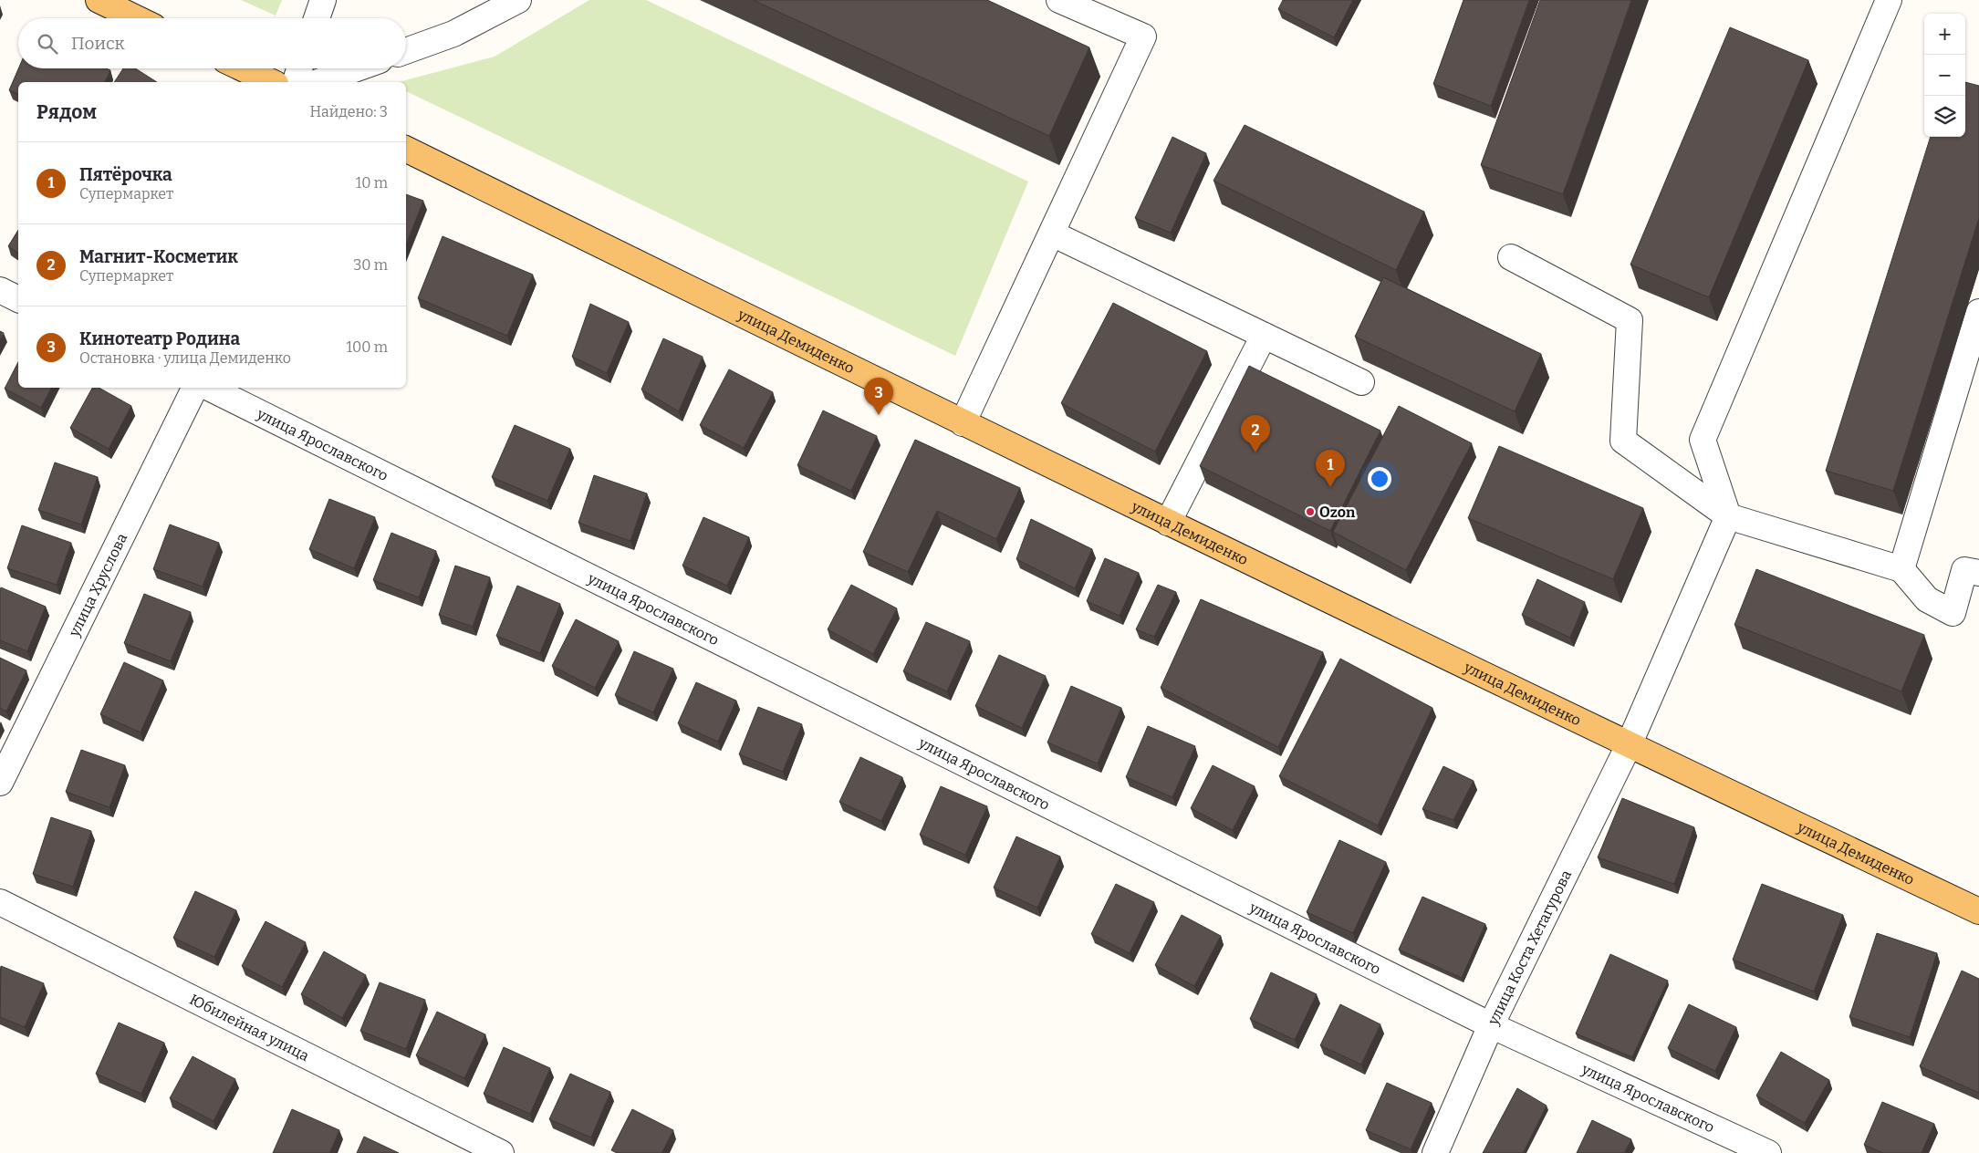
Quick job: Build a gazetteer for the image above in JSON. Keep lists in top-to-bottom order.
{
  "streets": {
    "main road": ["улица Демиденко"],
    "street": [
      "улица Ярославского",
      "улица Хруслова",
      "улица Коста Хетагурова",
      "Юбилейная улица"
    ]
  },
  "crossings": [
    ["улица Демиденко", "улица Коста Хетагурова"],
    ["улица Ярославского", "улица Коста Хетагурова"]
  ],
  "places": ["Ozon"],
  "page": {
    "map_buttons": ["+", "−"],
    "search": "Поиск",
    "heading": ["Рядом", "Найдено: 3"],
    "list": [
      {
        "mark": "1",
        "name": "Пятёрочка",
        "note": "Супермаркет",
        "value": "10 m"
      },
      {
        "mark": "2",
        "name": "Магнит-Косметик",
        "note": "Супермаркет",
        "value": "30 m"
      },
      {
        "mark": "3",
        "name": "Кинотеатр Родина",
        "note": "Остановка · улица Демиденко",
        "value": "100 m"
      }
    ],
    "pins": ["3", "2", "1"]
  }
}
